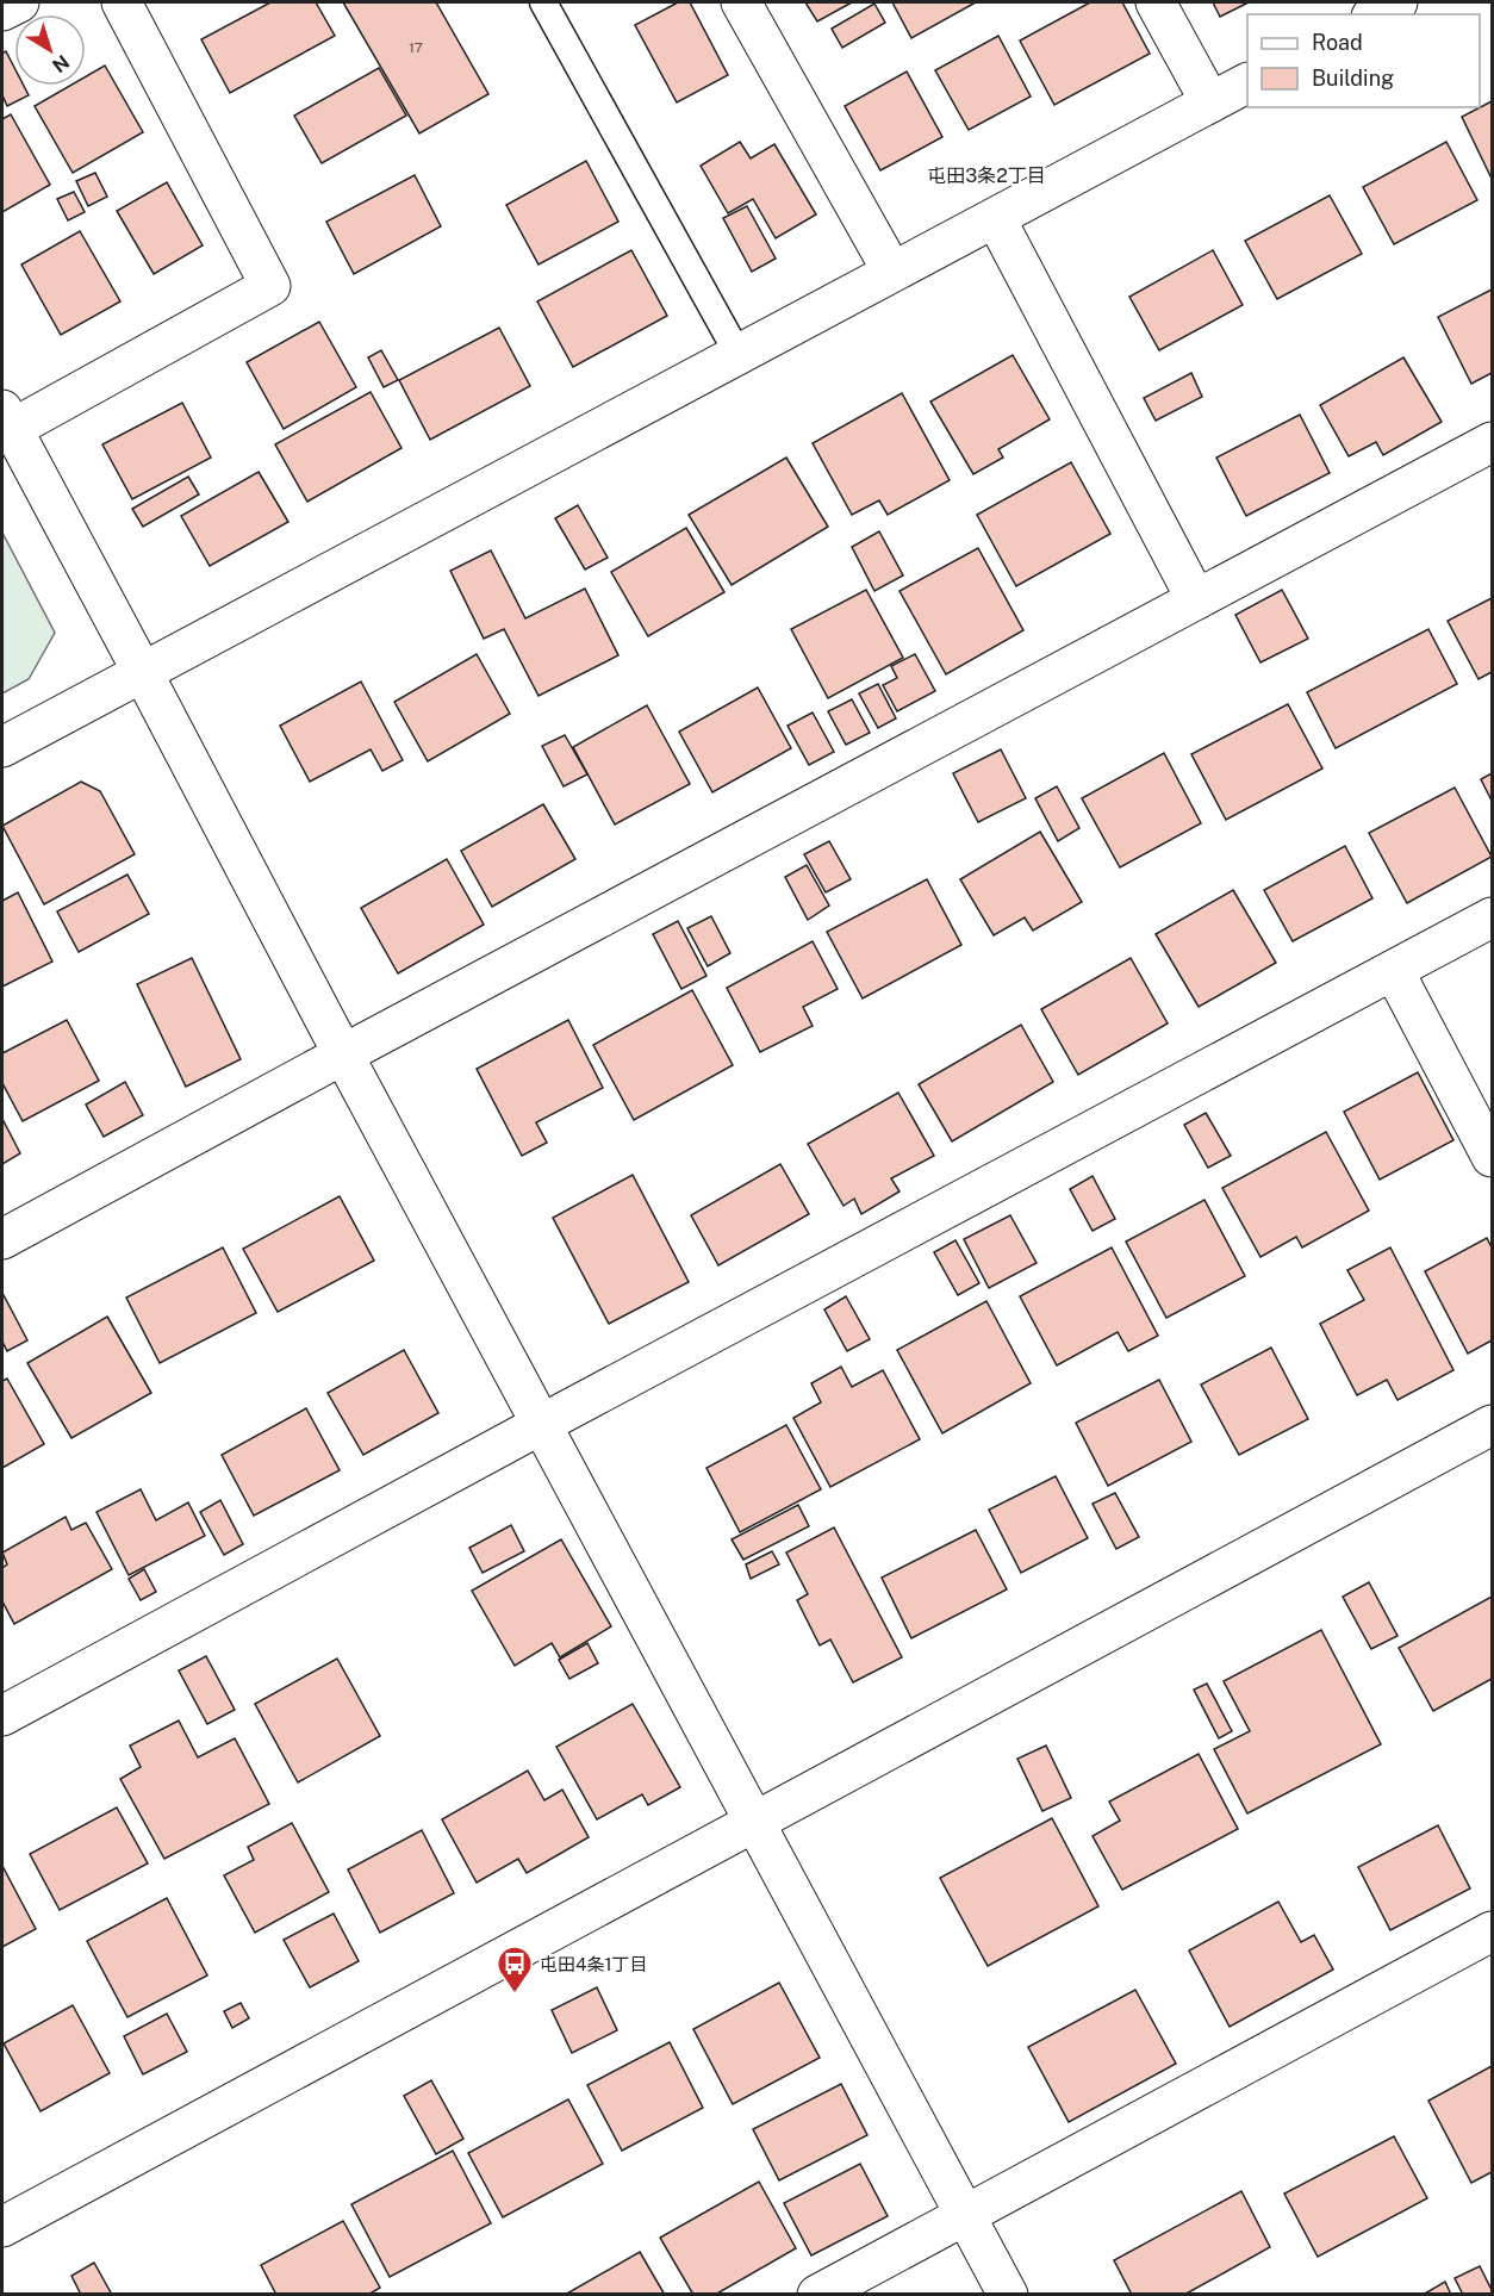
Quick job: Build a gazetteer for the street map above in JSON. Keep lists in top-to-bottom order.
{
  "districts": ["屯田3条2丁目"],
  "places": {
    "bus stop": ["屯田4条1丁目"]
  },
  "house_numbers": ["17"],
  "legend": ["Road", "Building"],
  "north": "bottom right"
}
